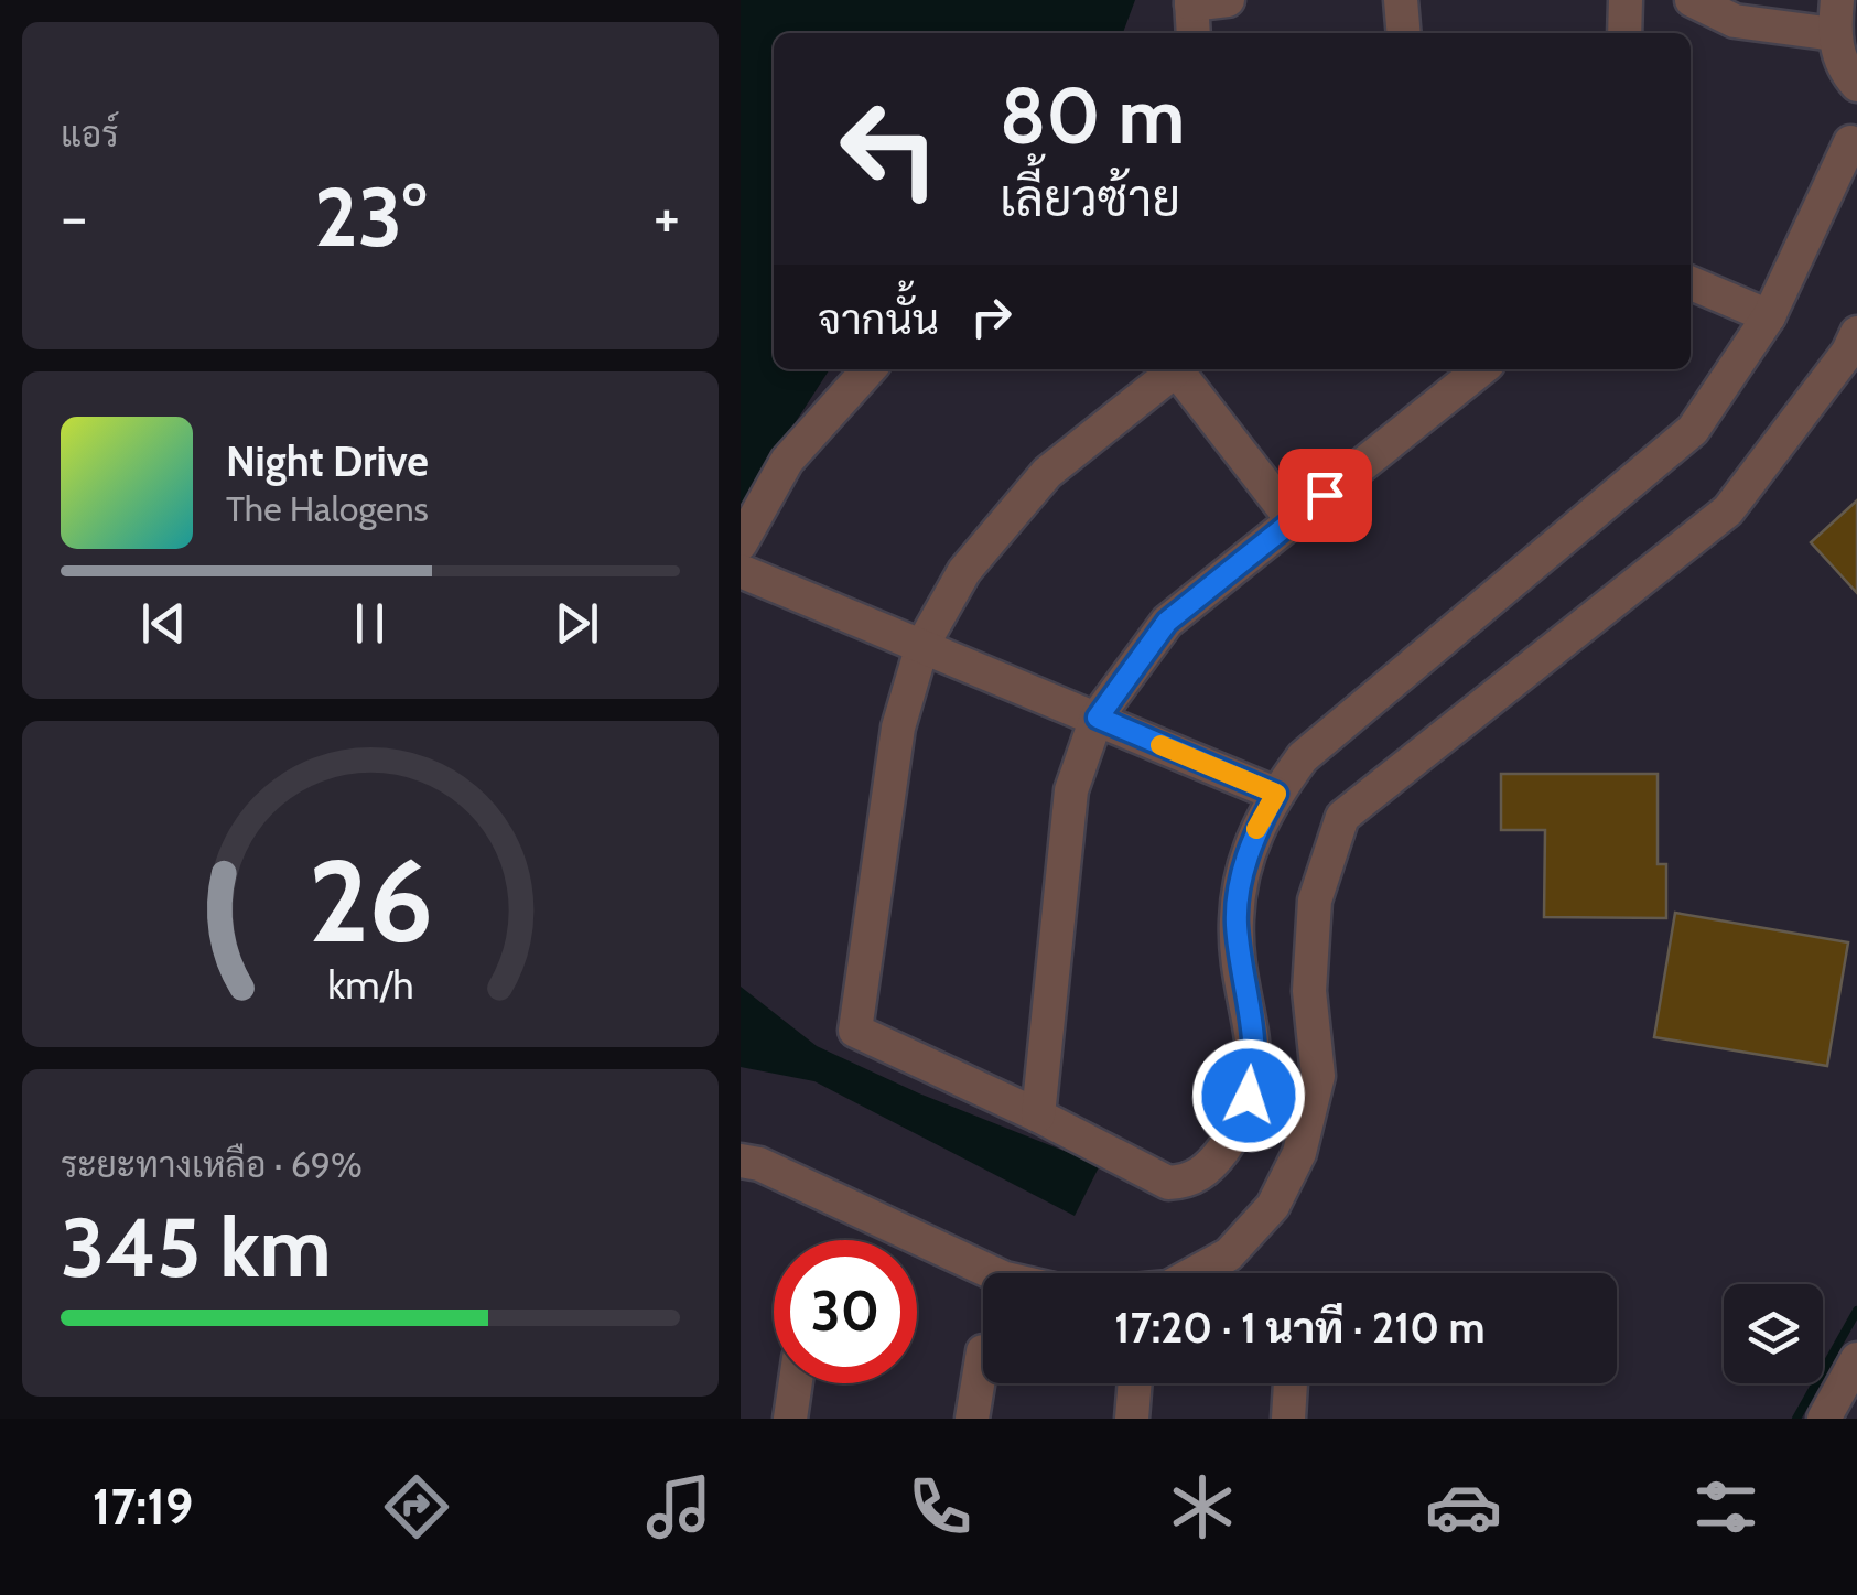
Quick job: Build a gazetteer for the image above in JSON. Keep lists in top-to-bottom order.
{
  "page": {
    "tile": [
      "แอร์",
      ["ระยะทางเหลือ · 69%", "345 km"]
    ],
    "turn": ["80 m", "เลี้ยวซ้าย"],
    "heat": ["−", "23°", "+"],
    "then": "จากนั้น",
    "song": ["Night Drive", "The Halogens"],
    "limit": "30",
    "trip": "17:20 · 1 นาที · 210 m",
    "tabs": "17:19",
    "gauge": ["26", "km/h"]
  }
}
